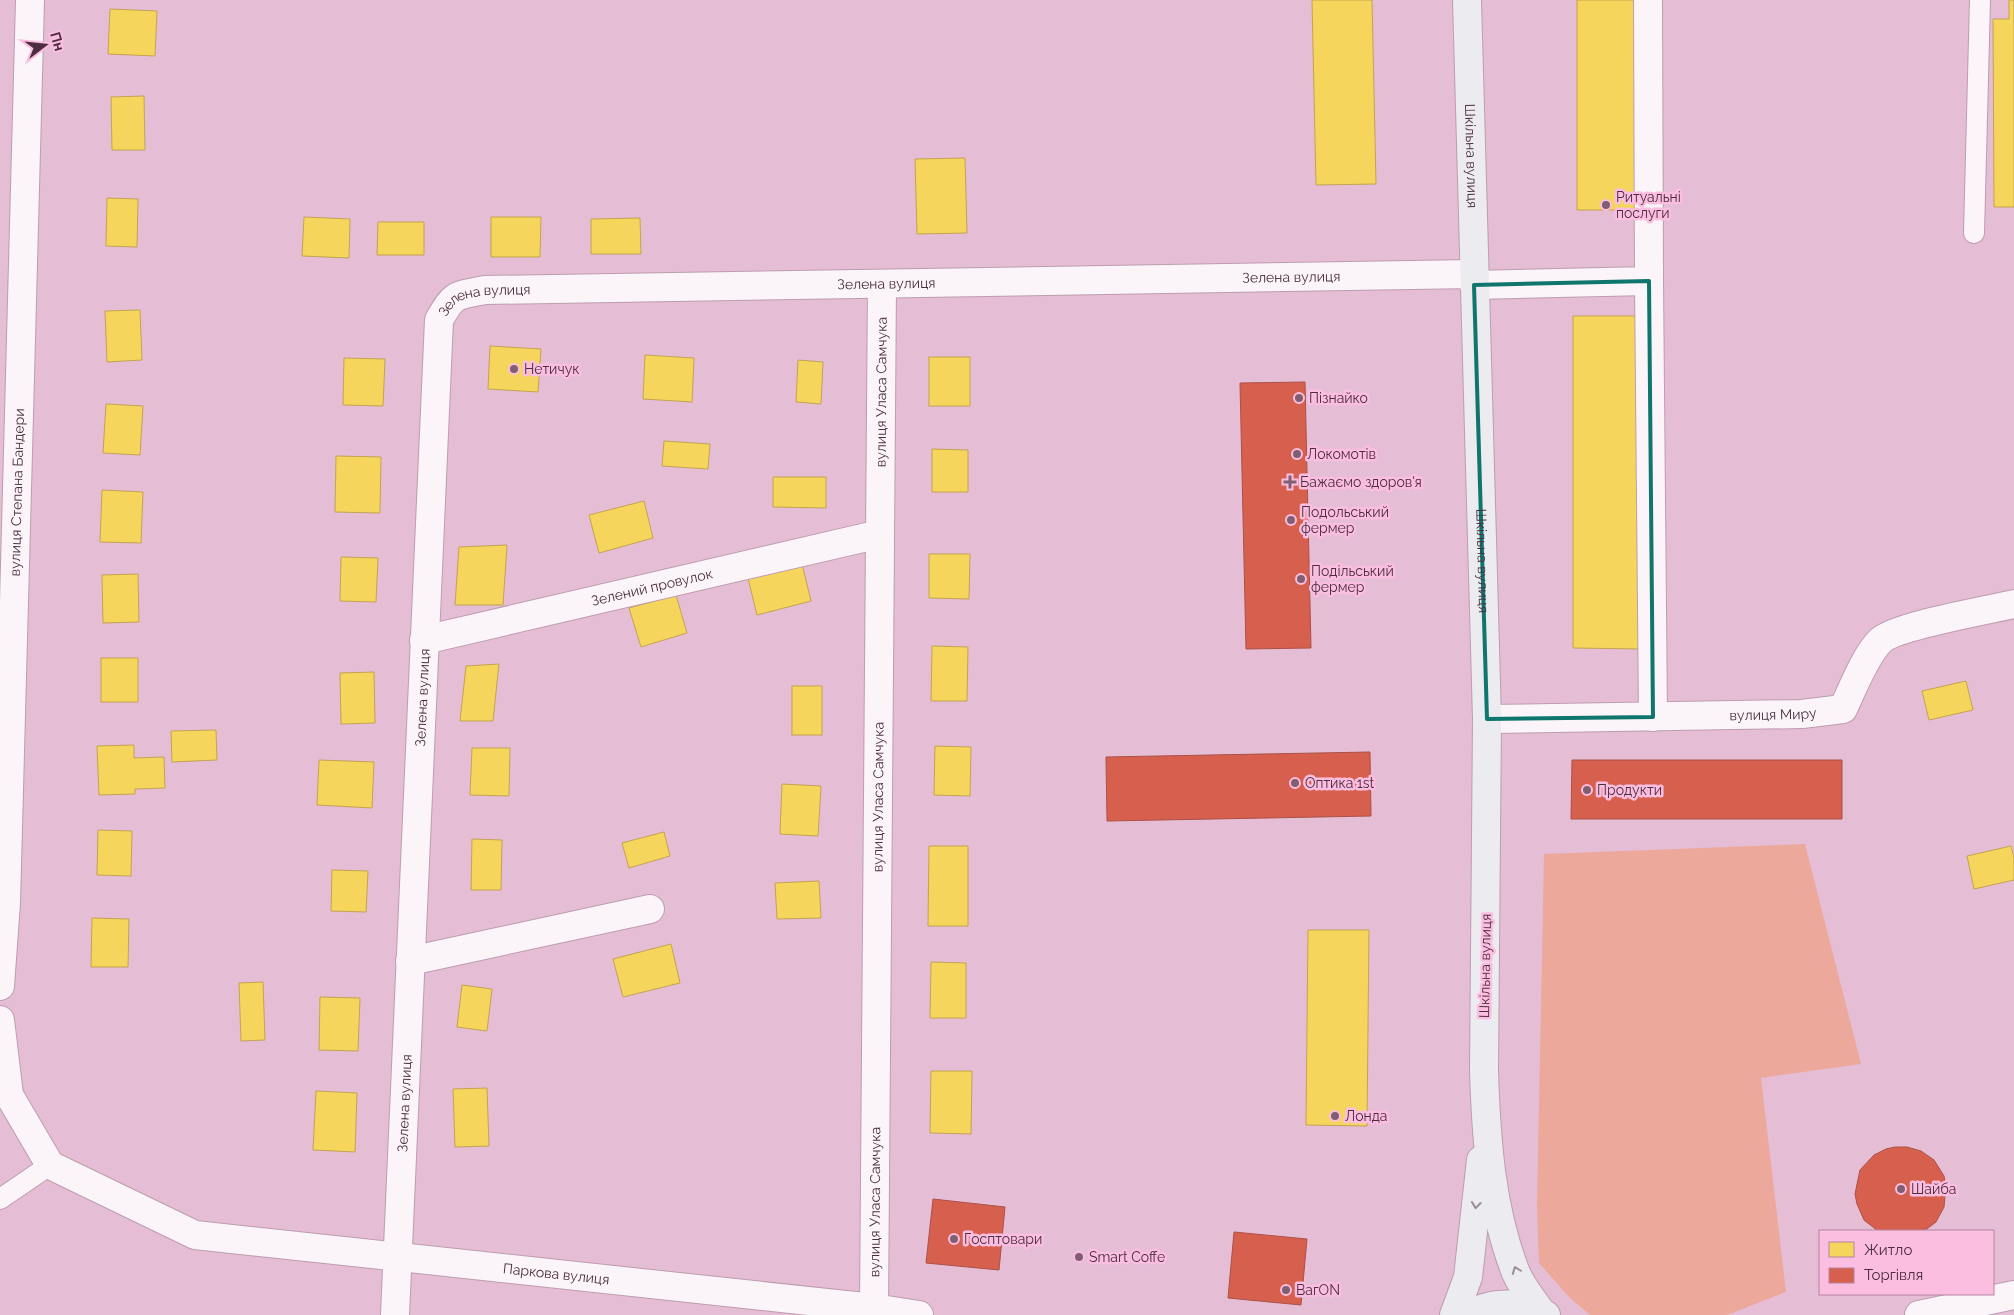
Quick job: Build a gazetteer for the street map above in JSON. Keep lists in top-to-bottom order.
{
  "streets": {
    "main road": ["Шкільна вулиця"],
    "street": [
      "Зелена вулиця",
      "вулиця Уласа Самчука",
      "вулиця Степана Бандери",
      "Зелений провулок",
      "вулиця Миру",
      "Паркова вулиця"
    ]
  },
  "crossings": [
    ["Шкільна вулиця", "Зелена вулиця"],
    ["Шкільна вулиця", "вулиця Миру"],
    ["Зелена вулиця", "вулиця Уласа Самчука"],
    ["Зелена вулиця", "Зелений провулок"],
    ["Зелена вулиця", "Паркова вулиця"],
    ["вулиця Уласа Самчука", "Зелений провулок"],
    ["вулиця Уласа Самчука", "Паркова вулиця"]
  ],
  "places": {
    "other": [
      "Ритуальнi послуги",
      "Нетичук",
      "Пiзнайко",
      "Локомотiв",
      "Подольський фермер",
      "Подільський фермер",
      "Оптика 1st",
      "Продукти",
      "Лонда",
      "Шайба",
      "Госптовари",
      "Smart Coffe",
      "ВагON"
    ],
    "health": ["Бажаємо здоров'я"]
  },
  "legend": ["Житло", "Торгівля"],
  "north": "right"
}
